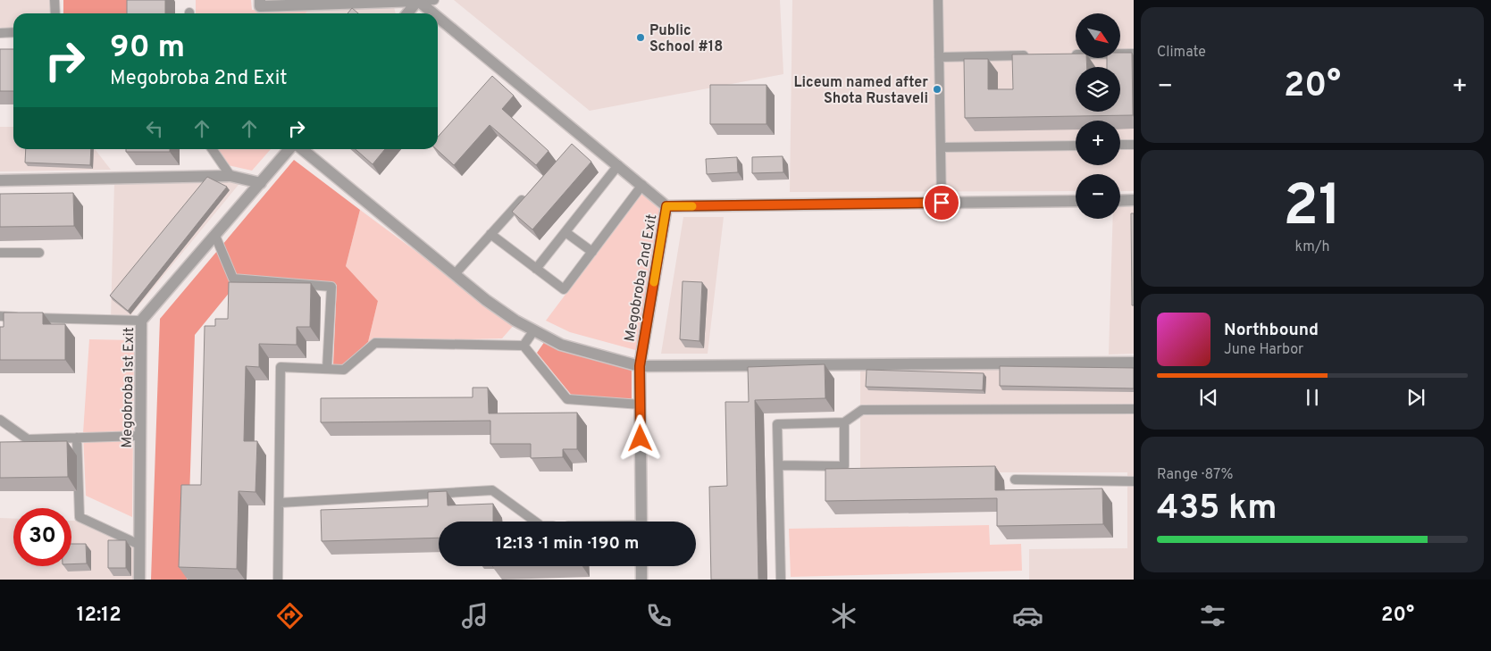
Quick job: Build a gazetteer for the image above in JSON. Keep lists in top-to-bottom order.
{
  "streets": {
    "street": ["Megobroba 2nd Exit", "Megobroba 1st Exit"]
  },
  "places": ["Public School #18", "Liceum named after Shota Rustaveli"],
  "north": "bottom right",
  "page": {
    "tile": [
      "Climate",
      ["21", "km/h"],
      ["Range · 87%", "435 km"]
    ],
    "map_buttons": ["+", "−"],
    "turn": ["90 m", "Megobroba 2nd Exit"],
    "heat": ["−", "20°", "+"],
    "song": ["Northbound", "June Harbor"],
    "limit": "30",
    "trip": "12:13 · 1 min · 190 m",
    "tabs": ["12:12", "20°"]
  }
}
